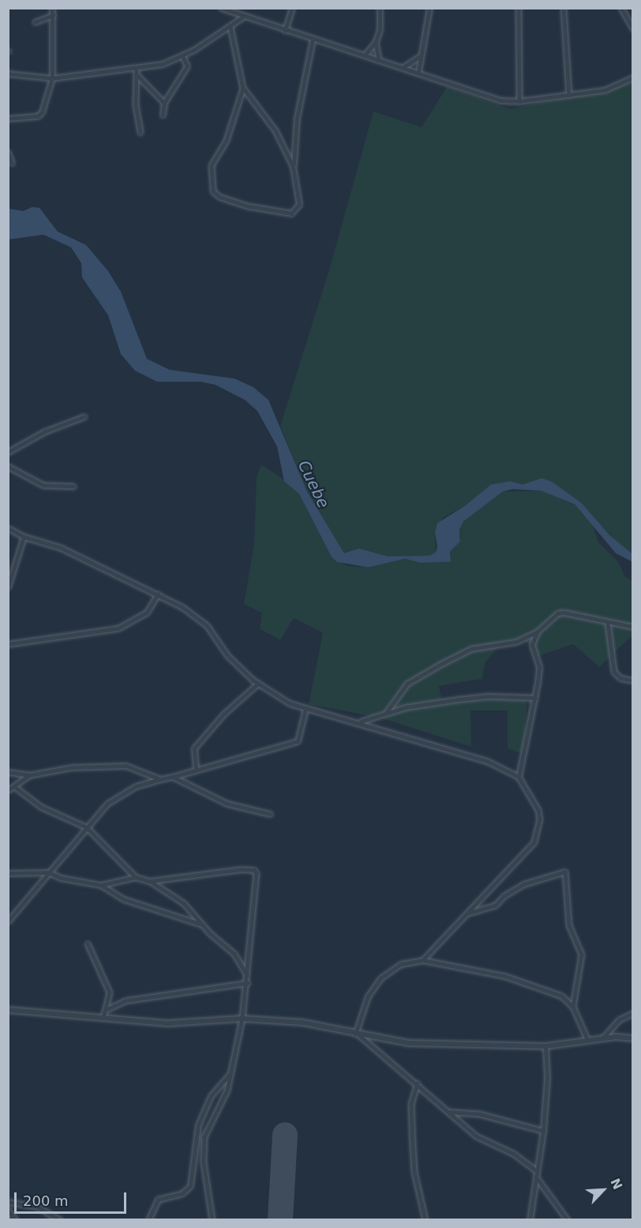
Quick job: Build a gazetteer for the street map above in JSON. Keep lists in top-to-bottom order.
{
  "water": ["Cuebe"],
  "scale_bar": "200 m",
  "north": "top right"
}
